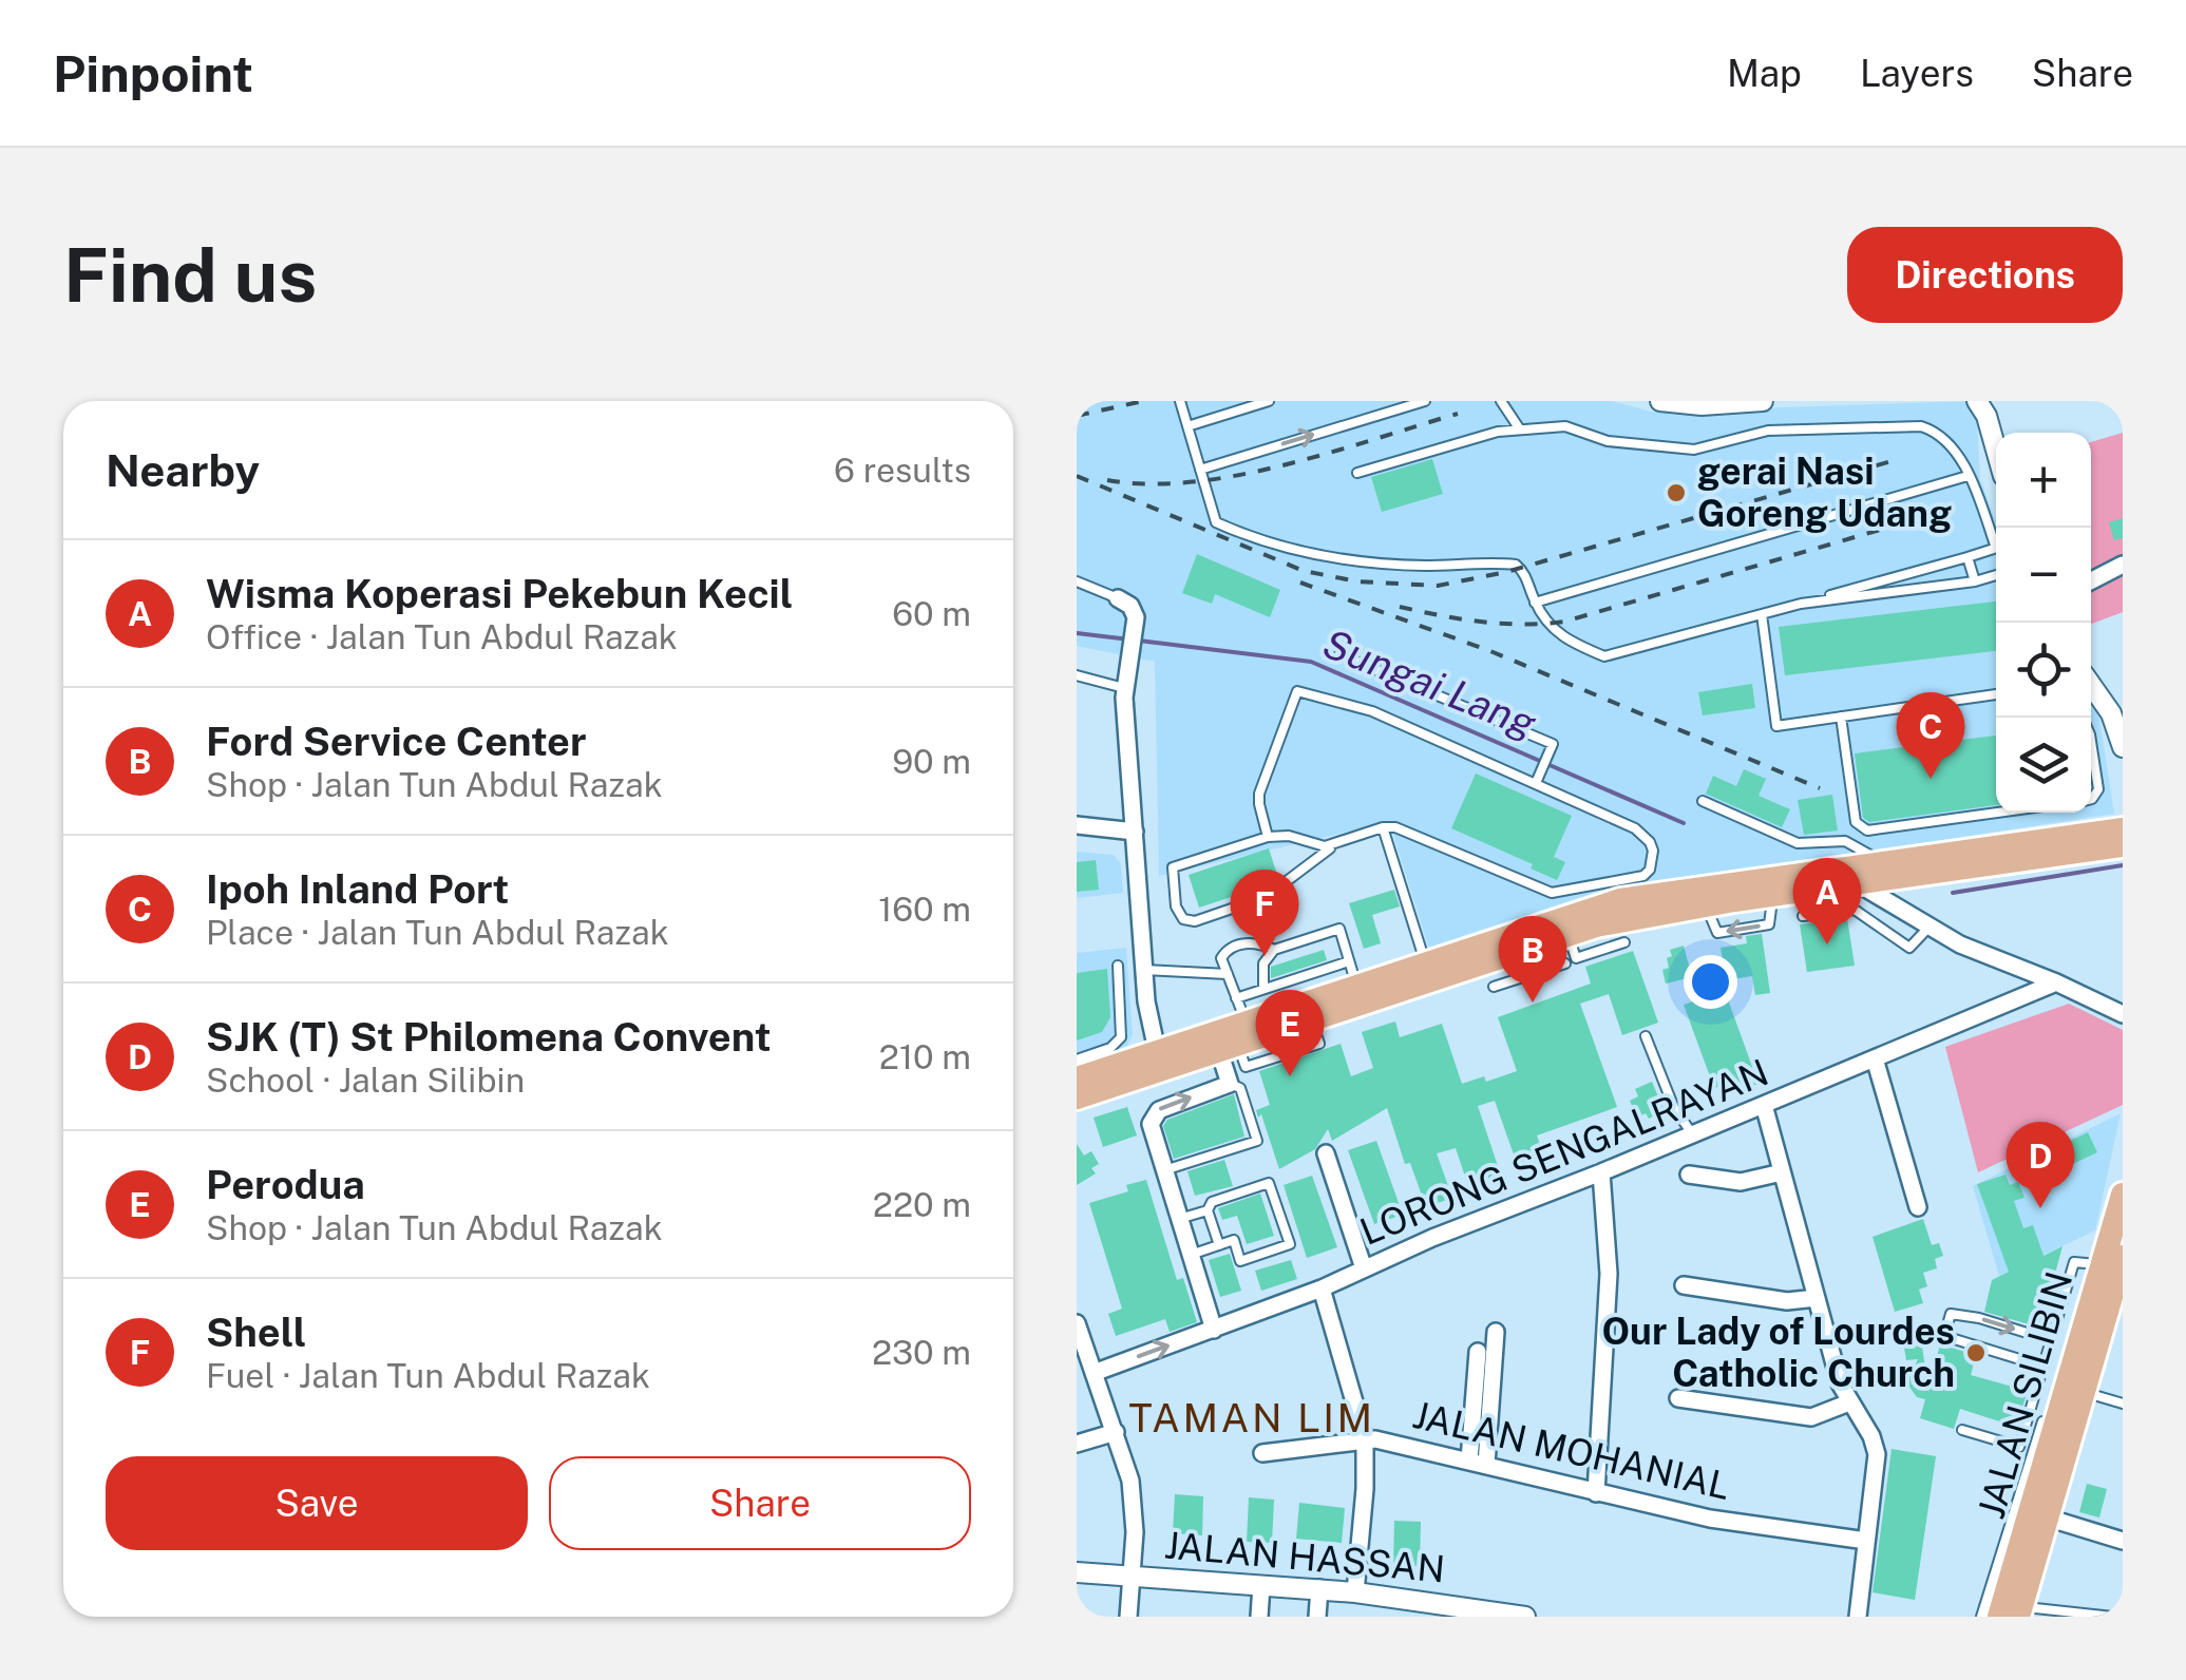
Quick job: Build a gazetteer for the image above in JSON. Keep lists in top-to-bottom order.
{
  "streets": {
    "main road": ["JALAN SILIBIN"],
    "street": ["LORONG SENGALRAYAN", "JALAN MOHANIAL", "JALAN HASSAN"]
  },
  "districts": ["TAMAN LIM"],
  "water": ["Sungai Lang"],
  "places": ["gerai Nasi Goreng Udang", "Our Lady of Lourdes Catholic Church"],
  "page": {
    "header": "Pinpoint",
    "nav": ["Map", "Layers", "Share"],
    "buttons": [
      "Directions",
      ["Save", "Share"]
    ],
    "title": "Find us",
    "heading": ["Nearby", "6 results"],
    "map_buttons": ["+", "−"],
    "list": [
      {
        "mark": "A",
        "name": "Wisma Koperasi Pekebun Kecil",
        "note": "Office · Jalan Tun Abdul Razak",
        "value": "60 m"
      },
      {
        "mark": "B",
        "name": "Ford Service Center",
        "note": "Shop · Jalan Tun Abdul Razak",
        "value": "90 m"
      },
      {
        "mark": "C",
        "name": "Ipoh Inland Port",
        "note": "Place · Jalan Tun Abdul Razak",
        "value": "160 m"
      },
      {
        "mark": "D",
        "name": "SJK (T) St Philomena Convent",
        "note": "School · Jalan Silibin",
        "value": "210 m"
      },
      {
        "mark": "E",
        "name": "Perodua",
        "note": "Shop · Jalan Tun Abdul Razak",
        "value": "220 m"
      },
      {
        "mark": "F",
        "name": "Shell",
        "note": "Fuel · Jalan Tun Abdul Razak",
        "value": "230 m"
      }
    ],
    "pins": [
      "C",
      "A",
      "F",
      "B",
      "E",
      "D"
    ]
  }
}
